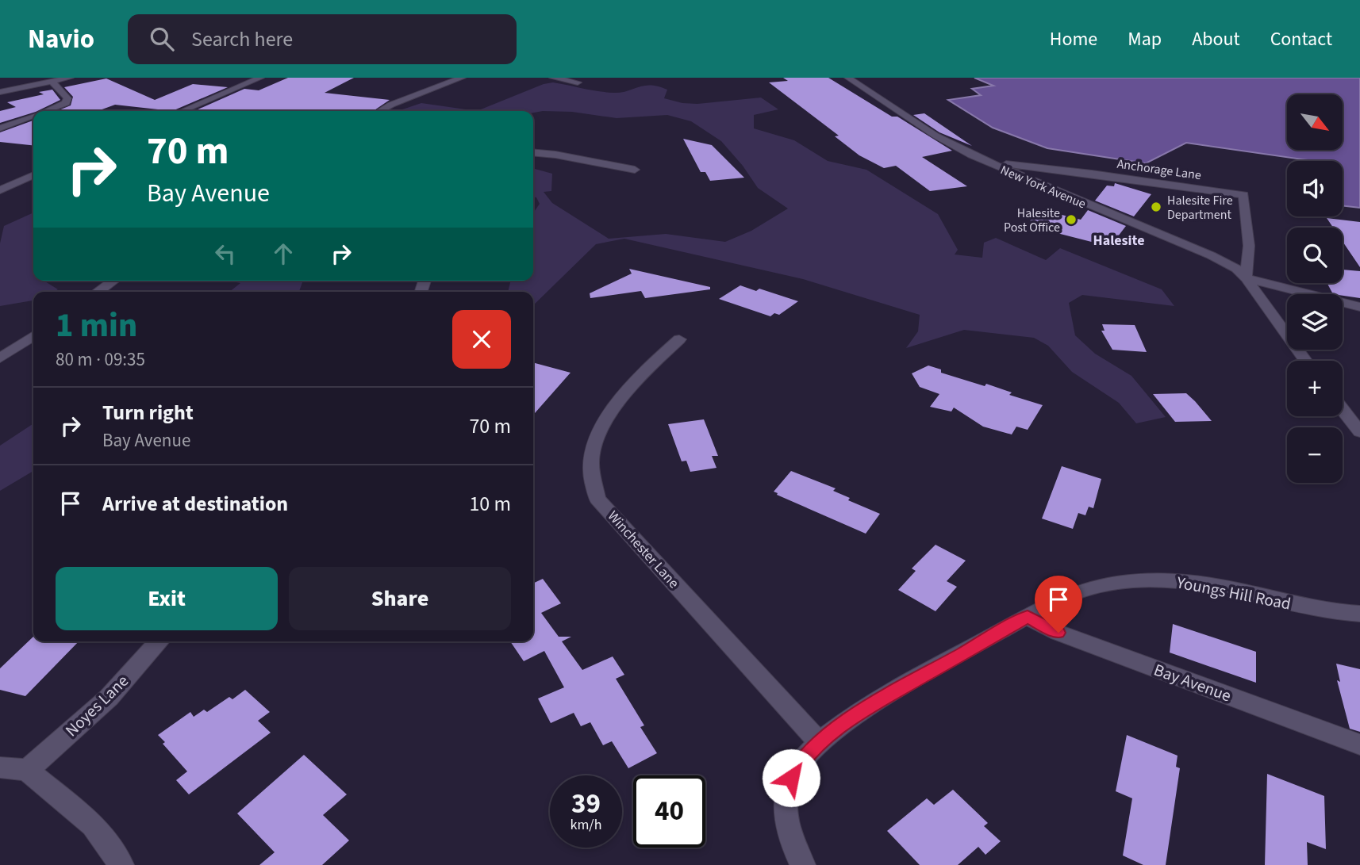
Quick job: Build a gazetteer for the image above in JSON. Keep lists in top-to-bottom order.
{
  "streets": {
    "street": [
      "Anchorage Lane",
      "New York Avenue",
      "Winchester Lane",
      "Youngs Hill Road",
      "Bay Avenue",
      "Noyes Lane"
    ]
  },
  "crossings": [
    ["Anchorage Lane", "New York Avenue"],
    ["Winchester Lane", "Youngs Hill Road"],
    ["Youngs Hill Road", "Bay Avenue"]
  ],
  "districts": ["Halesite"],
  "places": ["Halesite Fire Department", "Halesite Post Office"],
  "north": "bottom right",
  "page": {
    "header": "Navio",
    "search": "Search here",
    "nav": [
      "Home",
      "Map",
      "About",
      "Contact"
    ],
    "map_buttons": ["+", "−"],
    "turn": ["70 m", "Bay Avenue"],
    "heading": ["1 min", "80 m · 09:35"],
    "list": [
      {
        "name": "Turn right",
        "note": "Bay Avenue",
        "value": "70 m"
      },
      {
        "name": "Arrive at destination",
        "value": "10 m"
      }
    ],
    "buttons": ["Exit", "Share"],
    "speed": "39 km/h",
    "limit": "40"
  }
}
